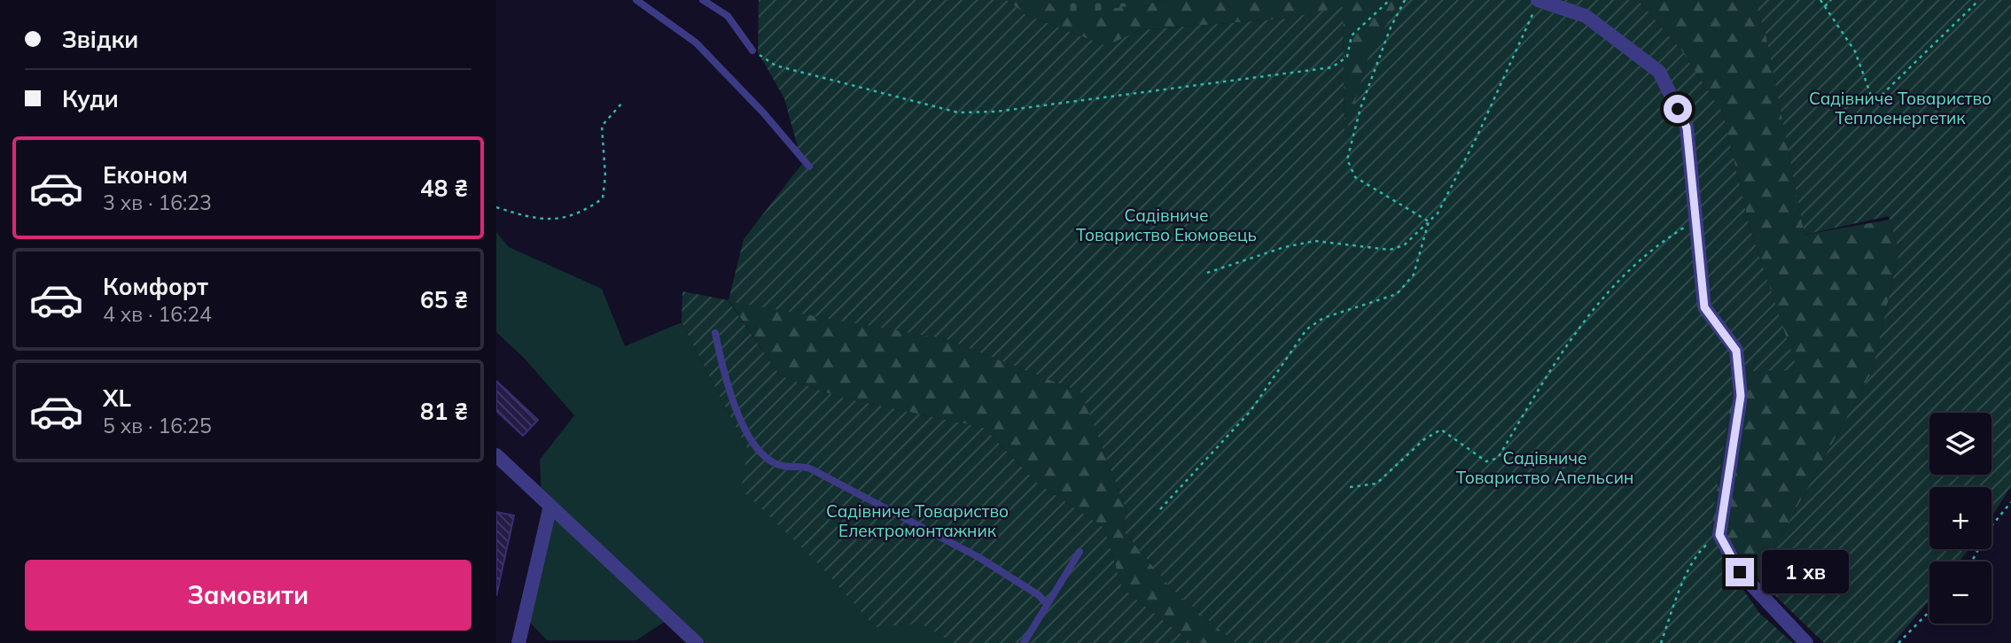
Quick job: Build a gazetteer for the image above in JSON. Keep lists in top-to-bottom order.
{
  "parks": [
    "Садівниче Товариство Теплоенергетик",
    "Садівниче Товариство Еюмовець",
    "Садівниче Товариство Апельсин",
    "Садівниче Товариство Електромонтажник"
  ],
  "page": {
    "banner": ["Звідки", "Куди"],
    "list": [
      {
        "name": "Економ",
        "note": "3 хв · 16:23",
        "value": "48 ₴"
      },
      {
        "name": "Комфорт",
        "note": "4 хв · 16:24",
        "value": "65 ₴"
      },
      {
        "name": "XL",
        "note": "5 хв · 16:25",
        "value": "81 ₴"
      }
    ],
    "map_buttons": ["+", "−"],
    "buttons": "Замовити",
    "bubble": "1 хв"
  }
}
